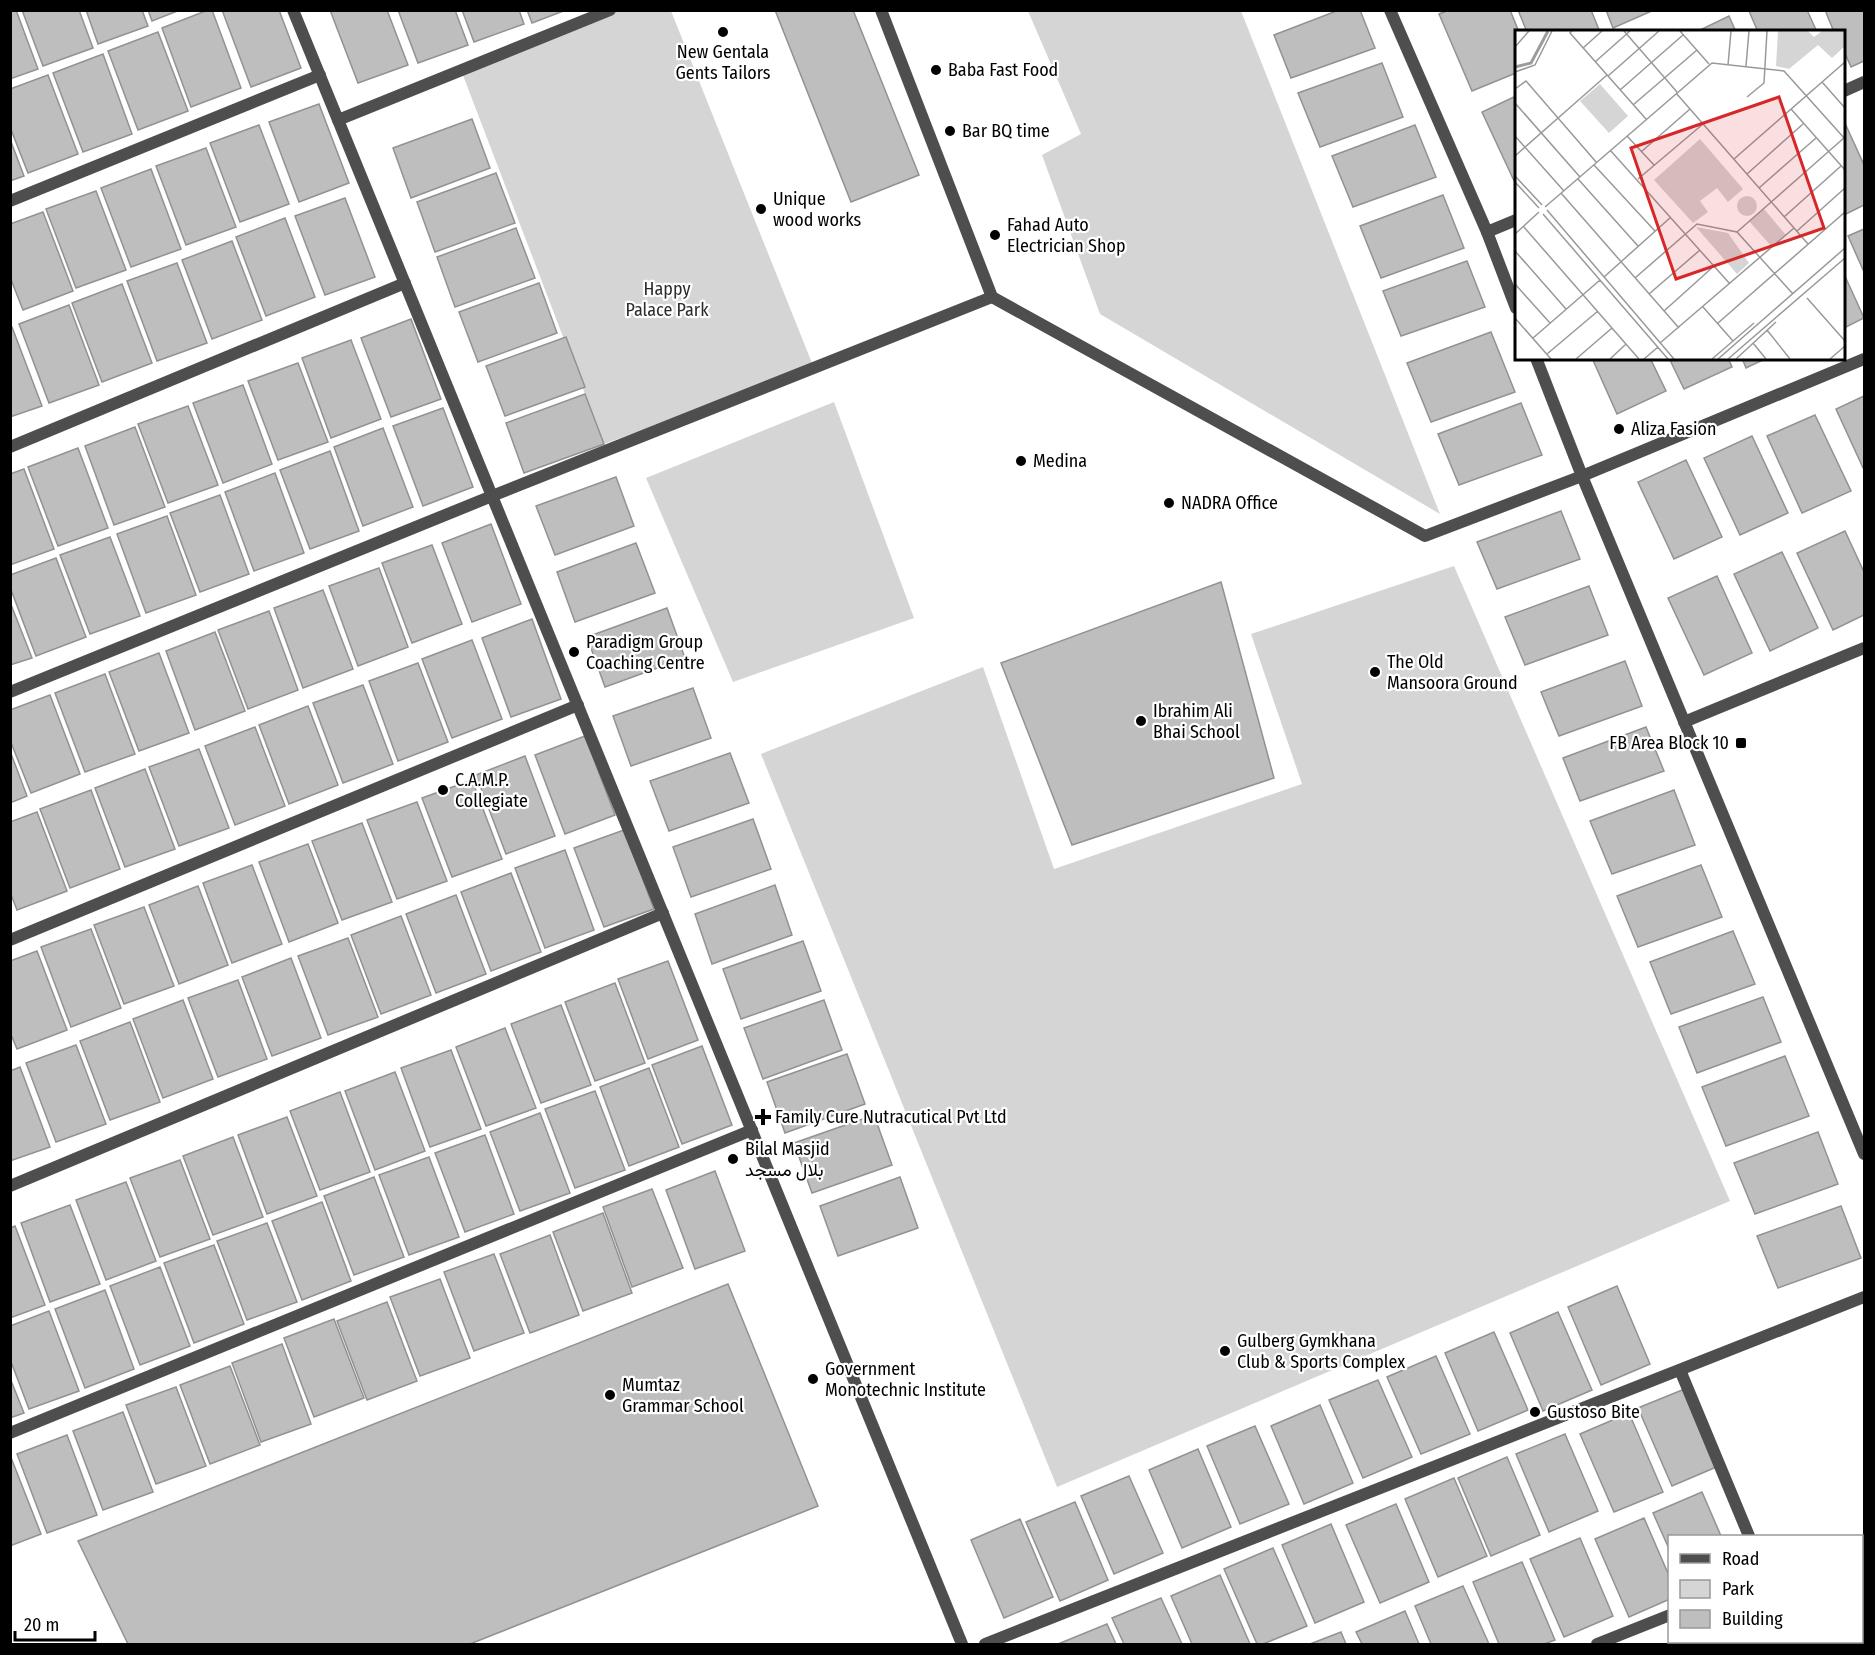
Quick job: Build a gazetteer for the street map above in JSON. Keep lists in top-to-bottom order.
{
  "parks": ["Happy Palace Park"],
  "places": {
    "other": [
      "New Gentala Gents Tailors",
      "Baba Fast Food",
      "Bar BQ time",
      "Unique wood works",
      "Fahad Auto Electrician Shop",
      "Aliza Fasion",
      "Medina",
      "NADRA Office",
      "Paradigm Group Coaching Centre",
      "The Old Mansoora Ground",
      "Ibrahim Ali Bhai School",
      "C.A.M.P. Collegiate",
      "Bilal Masjid بلال مسجد",
      "Gulberg Gymkhana Club & Sports Complex",
      "Government Monotechnic Institute",
      "Mumtaz Grammar School",
      "Gustoso Bite"
    ],
    "transit": ["FB Area Block 10"],
    "health": ["Family Cure Nutracutical Pvt Ltd"]
  },
  "legend": ["Road", "Park", "Building"],
  "scale_bar": "20 m"
}
